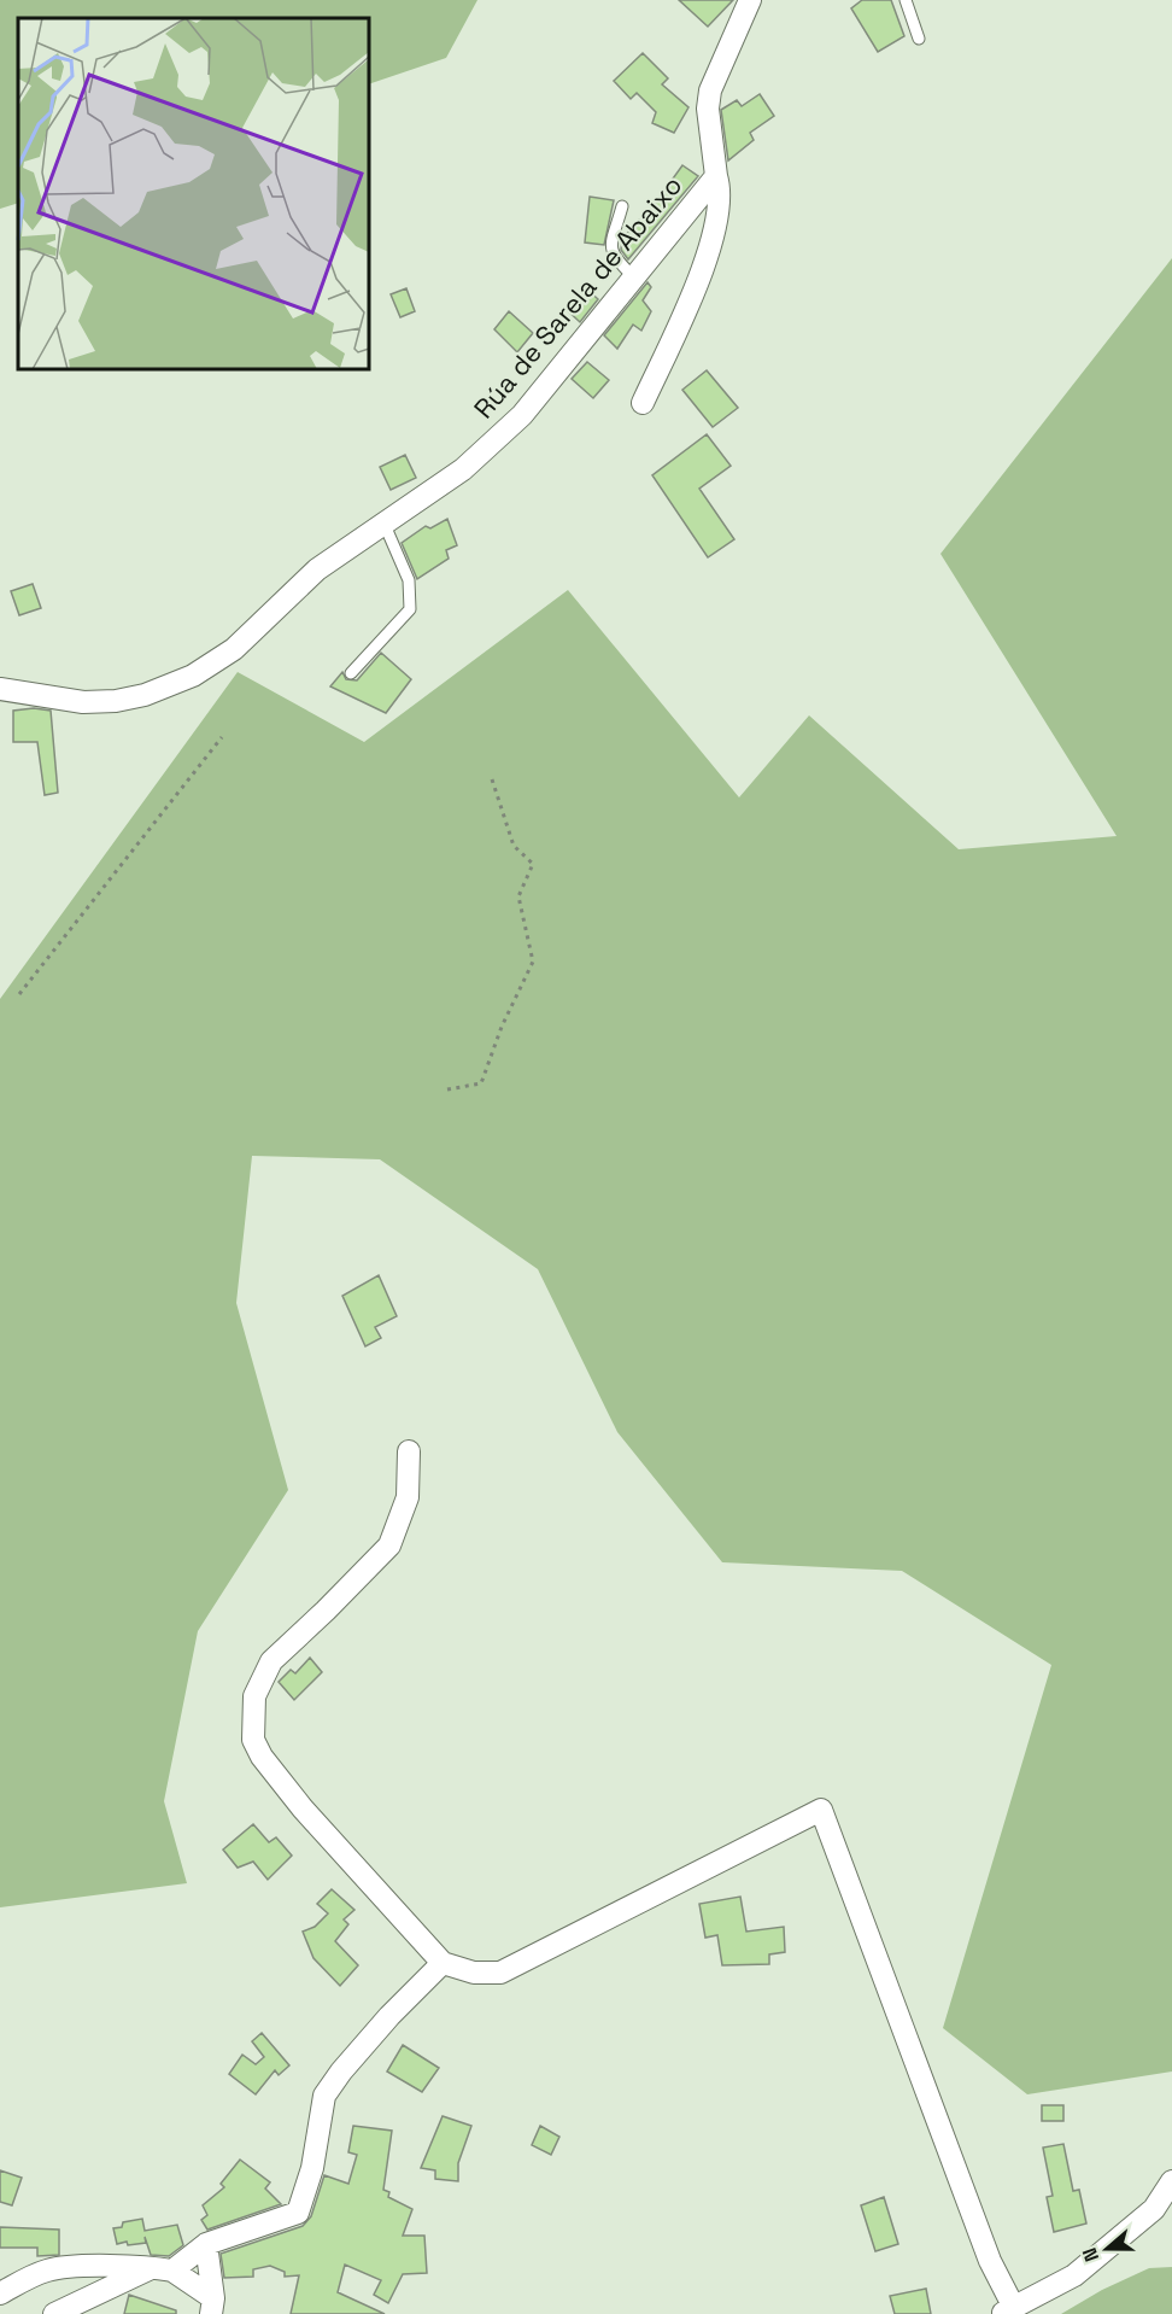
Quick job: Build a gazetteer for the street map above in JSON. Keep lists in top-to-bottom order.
{
  "streets": {
    "street": ["Rúa de Sarela de Abaixo"]
  },
  "north": "left"
}
